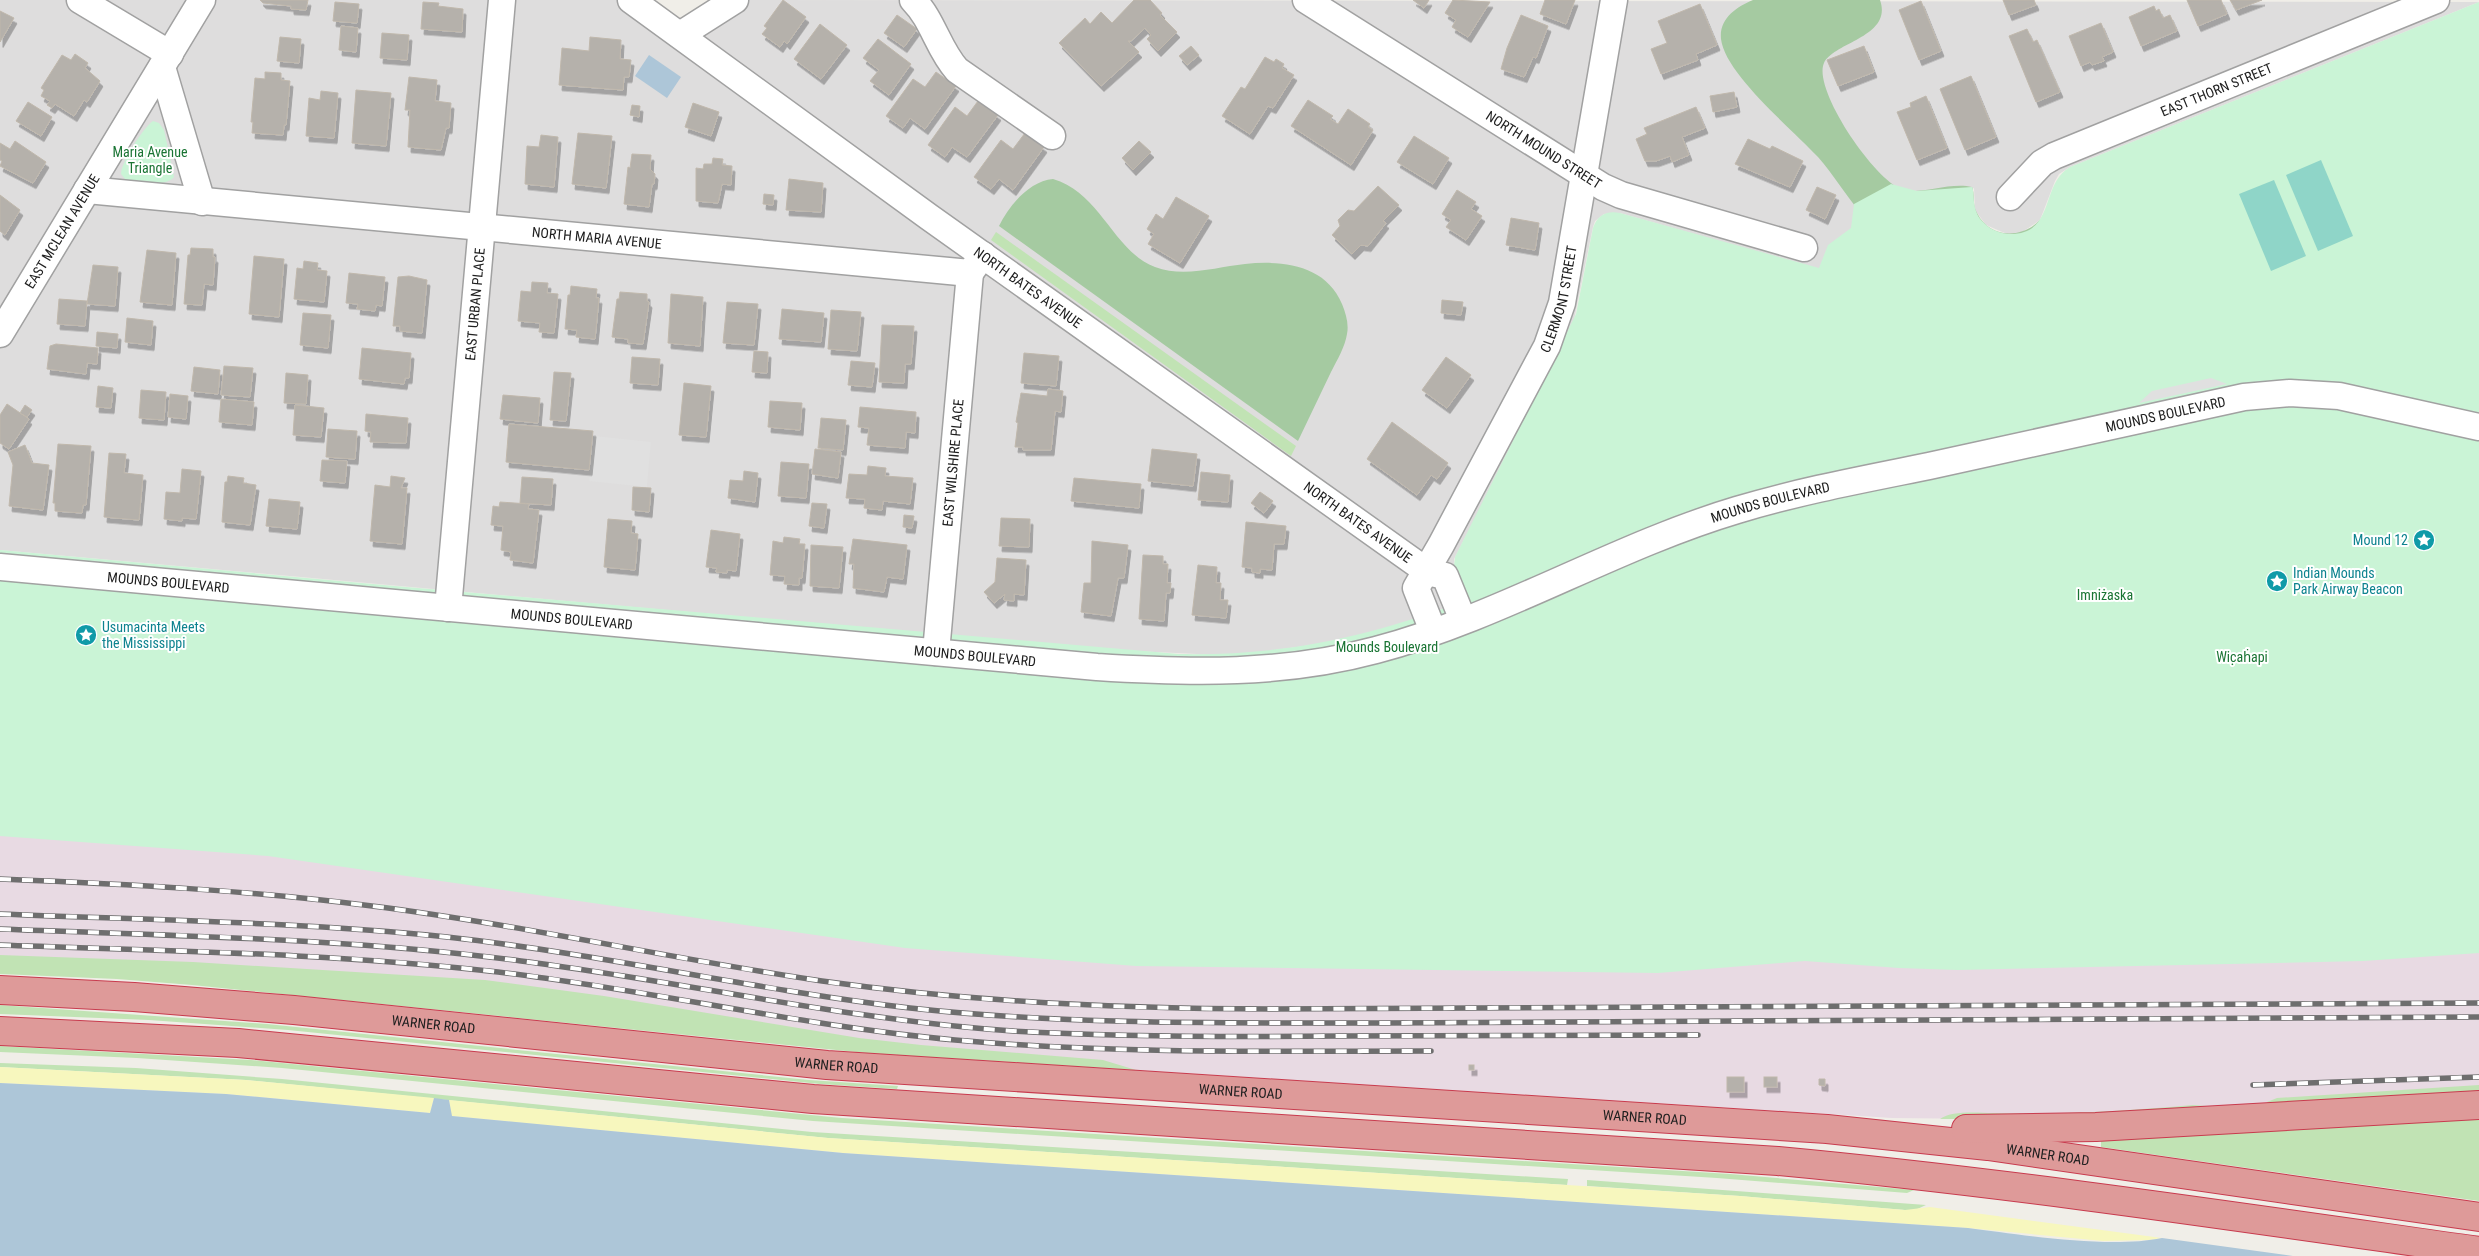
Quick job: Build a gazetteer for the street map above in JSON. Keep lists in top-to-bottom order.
{
  "streets": {
    "highway": ["WARNER ROAD"],
    "street": [
      "EAST THORN STREET",
      "NORTH MOUND STREET",
      "EAST MCLEAN AVENUE",
      "NORTH MARIA AVENUE",
      "NORTH BATES AVENUE",
      "CLERMONT STREET",
      "EAST URBAN PLACE",
      "MOUNDS BOULEVARD",
      "EAST WILSHIRE PLACE"
    ]
  },
  "crossings": [
    ["NORTH MOUND STREET", "CLERMONT STREET"],
    ["EAST MCLEAN AVENUE", "NORTH MARIA AVENUE"],
    ["NORTH MARIA AVENUE", "NORTH BATES AVENUE"],
    ["NORTH MARIA AVENUE", "EAST URBAN PLACE"],
    ["NORTH MARIA AVENUE", "EAST WILSHIRE PLACE"],
    ["NORTH BATES AVENUE", "CLERMONT STREET"],
    ["NORTH BATES AVENUE", "EAST WILSHIRE PLACE"],
    ["CLERMONT STREET", "MOUNDS BOULEVARD"],
    ["EAST URBAN PLACE", "MOUNDS BOULEVARD"],
    ["MOUNDS BOULEVARD", "EAST WILSHIRE PLACE"]
  ],
  "parks": [
    "Maria Avenue Triangle",
    "Imniżaska",
    "Mounds Boulevard",
    "Wic̣aḣapi"
  ],
  "places": {
    "place": ["Mound 12", "Indian Mounds Park Airway Beacon", "Usumacinta Meets the Mississippi"]
  }
}
